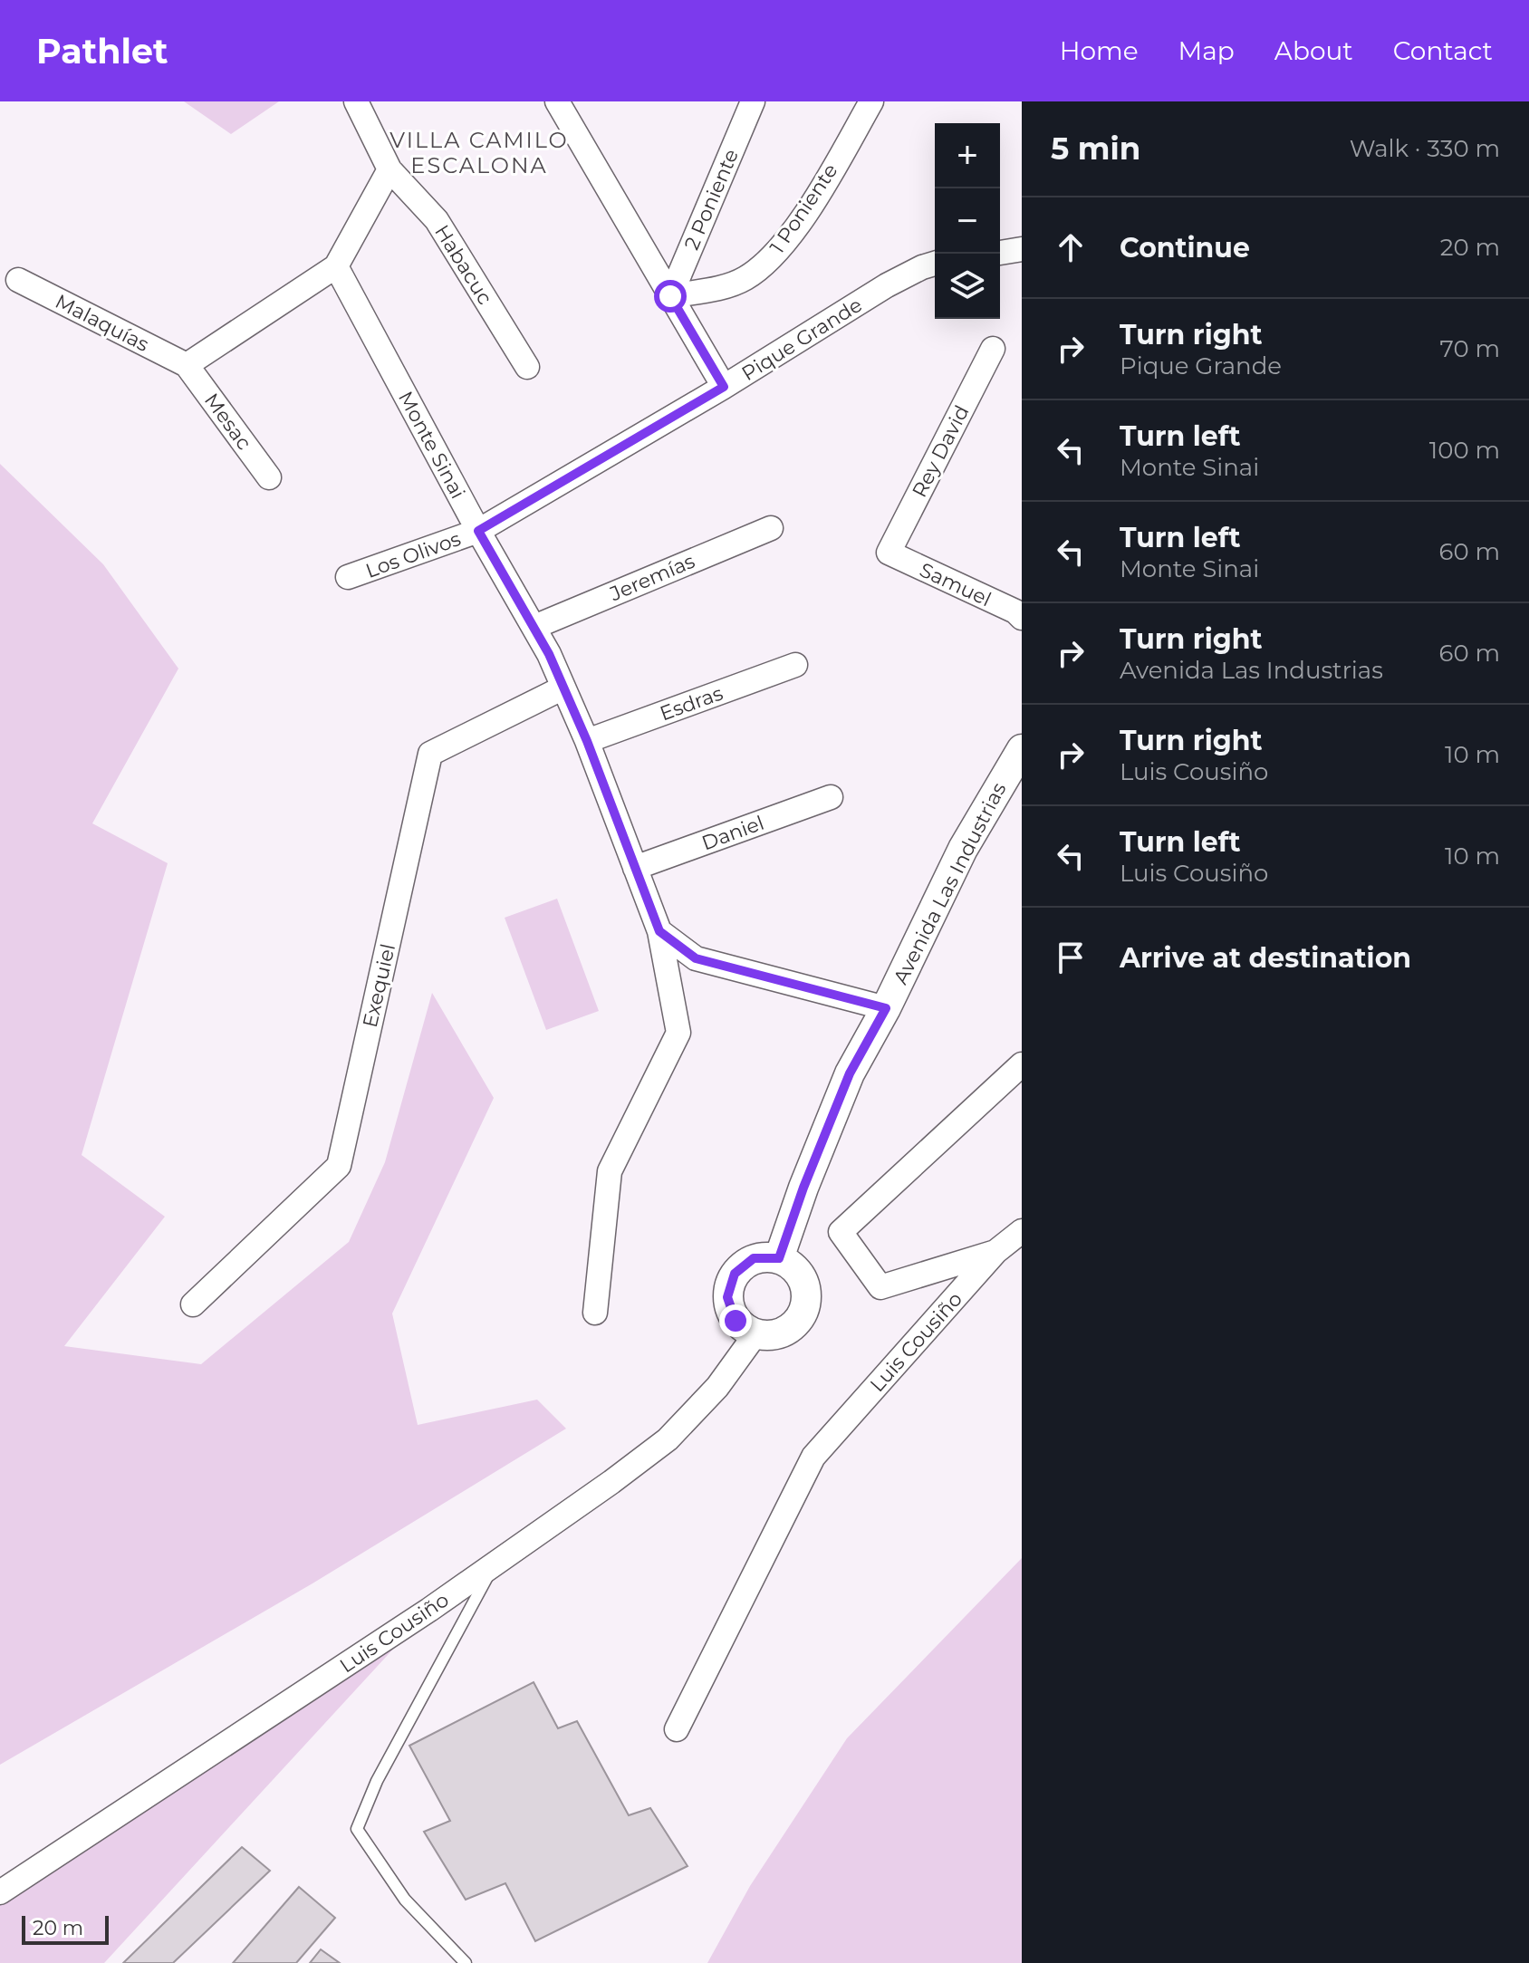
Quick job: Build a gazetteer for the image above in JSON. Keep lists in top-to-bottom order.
{
  "streets": {
    "street": [
      "2 Poniente",
      "1 Poniente",
      "Habacuc",
      "Malaquías",
      "Pique Grande",
      "Mesac",
      "Monte Sinai",
      "Rey David",
      "Los Olivos",
      "Jeremías",
      "Samuel",
      "Esdras",
      "Daniel",
      "Avenida Las Industrias",
      "Exequiel",
      "Luis Cousiño"
    ]
  },
  "crossings": [
    ["2 Poniente", "1 Poniente"],
    ["Malaquías", "Mesac"],
    ["Pique Grande", "Monte Sinai"],
    ["Pique Grande", "Los Olivos"],
    ["Monte Sinai", "Los Olivos"],
    ["Monte Sinai", "Jeremías"],
    ["Monte Sinai", "Esdras"],
    ["Monte Sinai", "Daniel"],
    ["Monte Sinai", "Exequiel"],
    ["Rey David", "Samuel"],
    ["Avenida Las Industrias", "Luis Cousiño"]
  ],
  "districts": ["VILLA CAMILO ESCALONA"],
  "scale_bar": "20 m",
  "page": {
    "header": "Pathlet",
    "nav": [
      "Home",
      "Map",
      "About",
      "Contact"
    ],
    "heading": ["5 min", "Walk · 330 m"],
    "map_buttons": ["+", "−"],
    "list": [
      ["Continue", "20 m"],
      ["Turn right", "Pique Grande", "70 m"],
      ["Turn left", "Monte Sinai", "100 m"],
      ["Turn left", "Monte Sinai", "60 m"],
      ["Turn right", "Avenida Las Industrias", "60 m"],
      ["Turn right", "Luis Cousiño", "10 m"],
      ["Turn left", "Luis Cousiño", "10 m"],
      "Arrive at destination"
    ],
    "scale": "20 m"
  }
}
